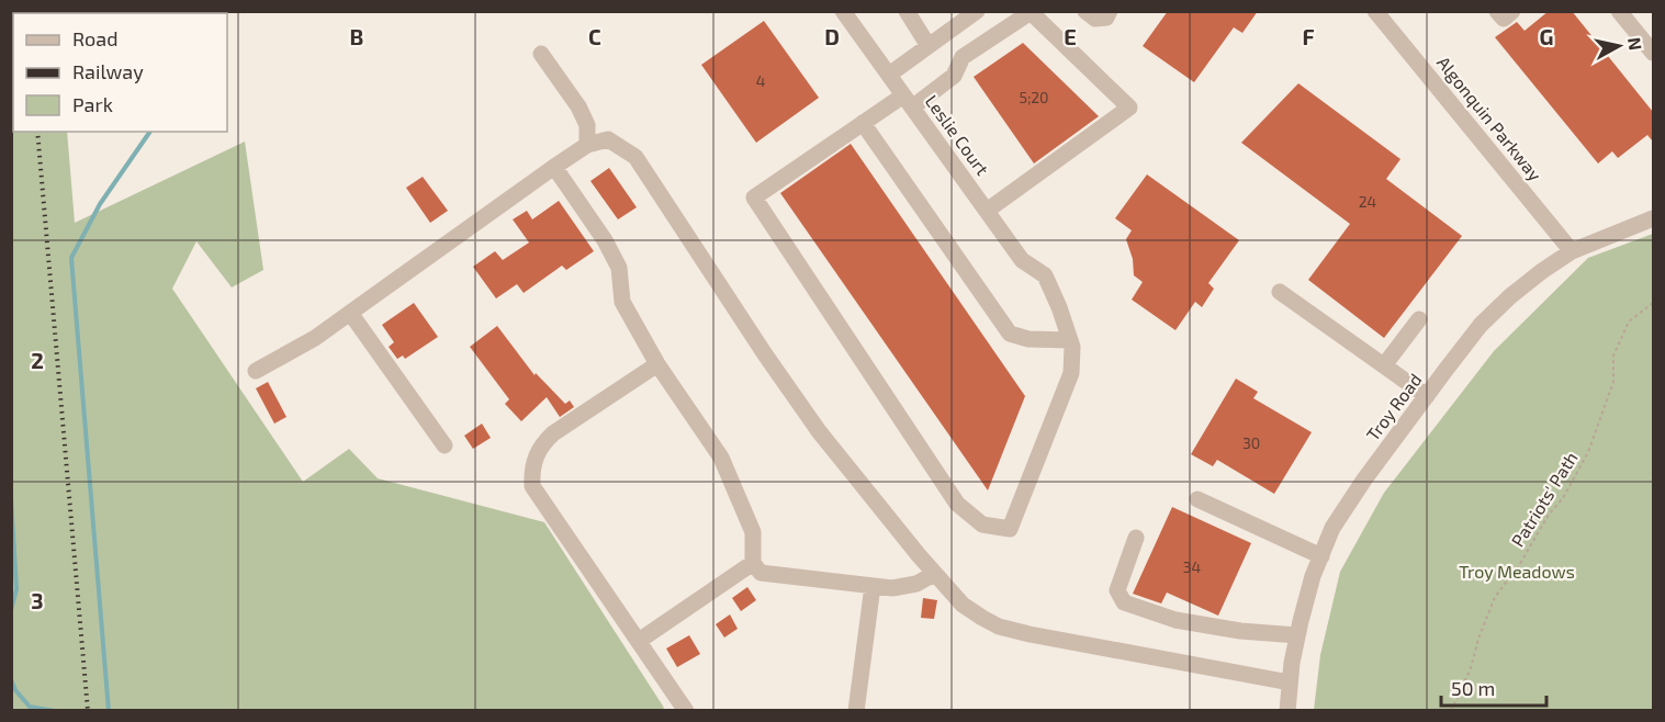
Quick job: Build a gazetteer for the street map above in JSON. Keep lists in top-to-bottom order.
{
  "streets": {
    "street": ["Algonquin Parkway", "Leslie Court", "Troy Road"],
    "path": ["Patriots' Path"]
  },
  "crossings": [
    ["Algonquin Parkway", "Troy Road"]
  ],
  "parks": ["Troy Meadows"],
  "house_numbers": [
    "4",
    "5;20",
    "24",
    "30",
    "34"
  ],
  "legend": ["Road", "Railway", "Park"],
  "scale_bar": "50 m",
  "north": "right",
  "grid": {
    "columns": [
      "B",
      "C",
      "D",
      "E",
      "F",
      "G"
    ],
    "rows": ["2", "3"]
  }
}
